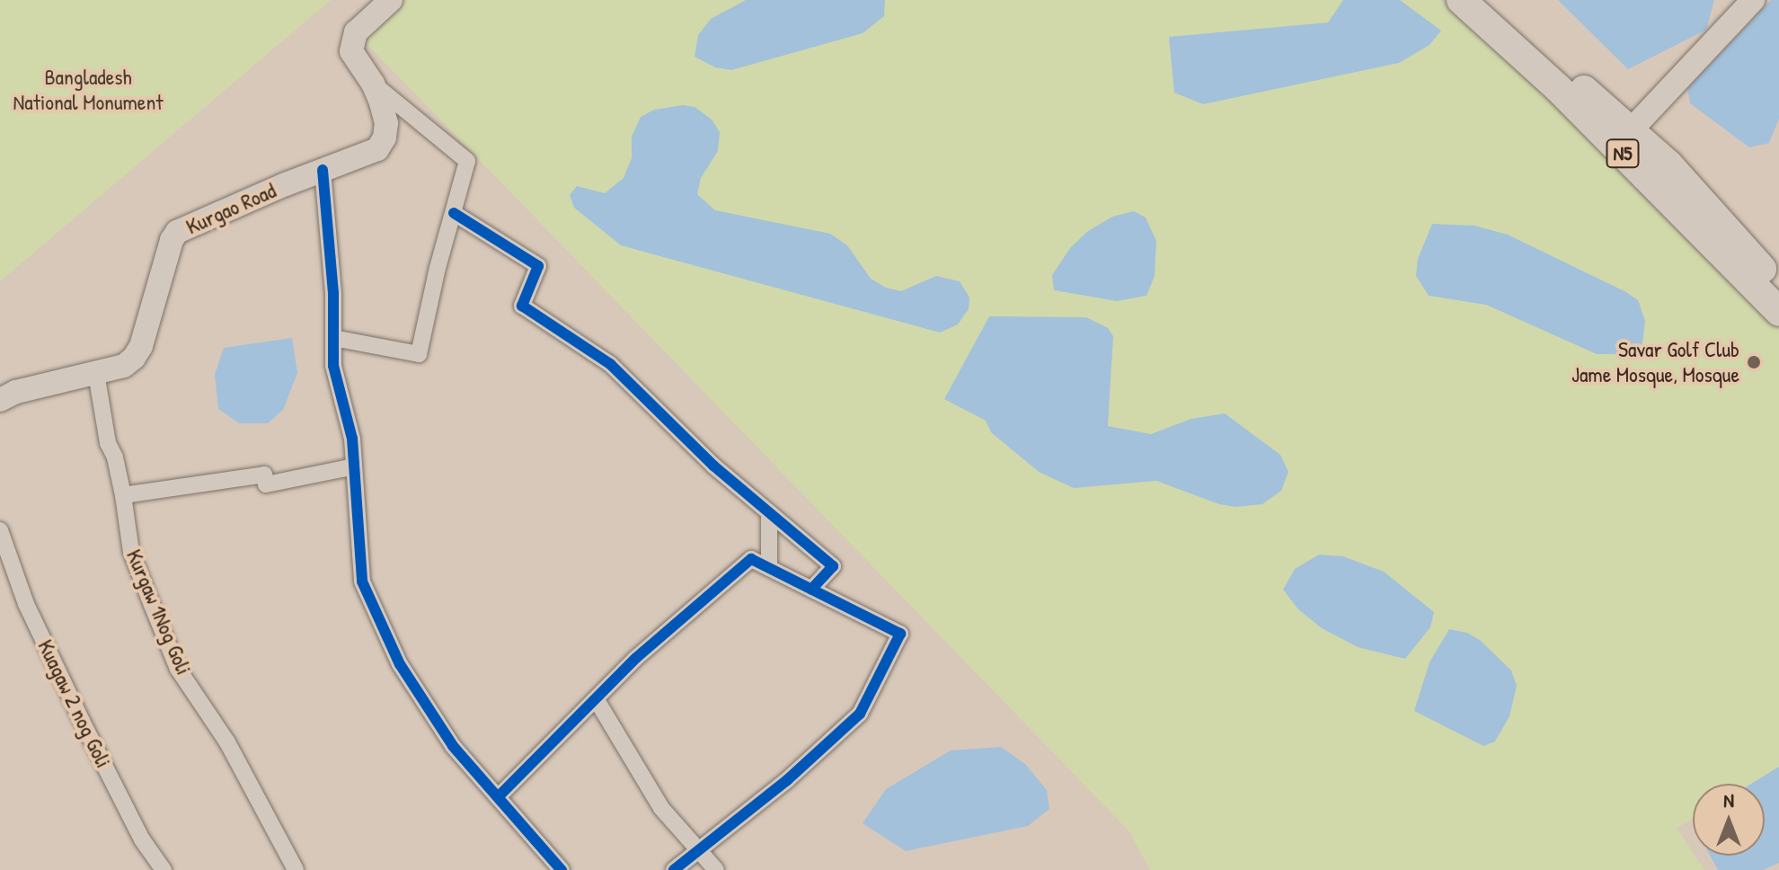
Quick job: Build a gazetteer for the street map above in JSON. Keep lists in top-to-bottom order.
{
  "streets": {
    "highway": ["N5"],
    "street": ["Kurgao Road", "Kurgaw 1Nog Goli", "Kuagaw 2 nog Goli"]
  },
  "crossings": [
    ["Kurgao Road", "Kurgaw 1Nog Goli"]
  ],
  "parks": ["Bangladesh National Monument"],
  "places": ["Savar Golf Club Jame Mosque, Mosque"],
  "north": "top"
}
